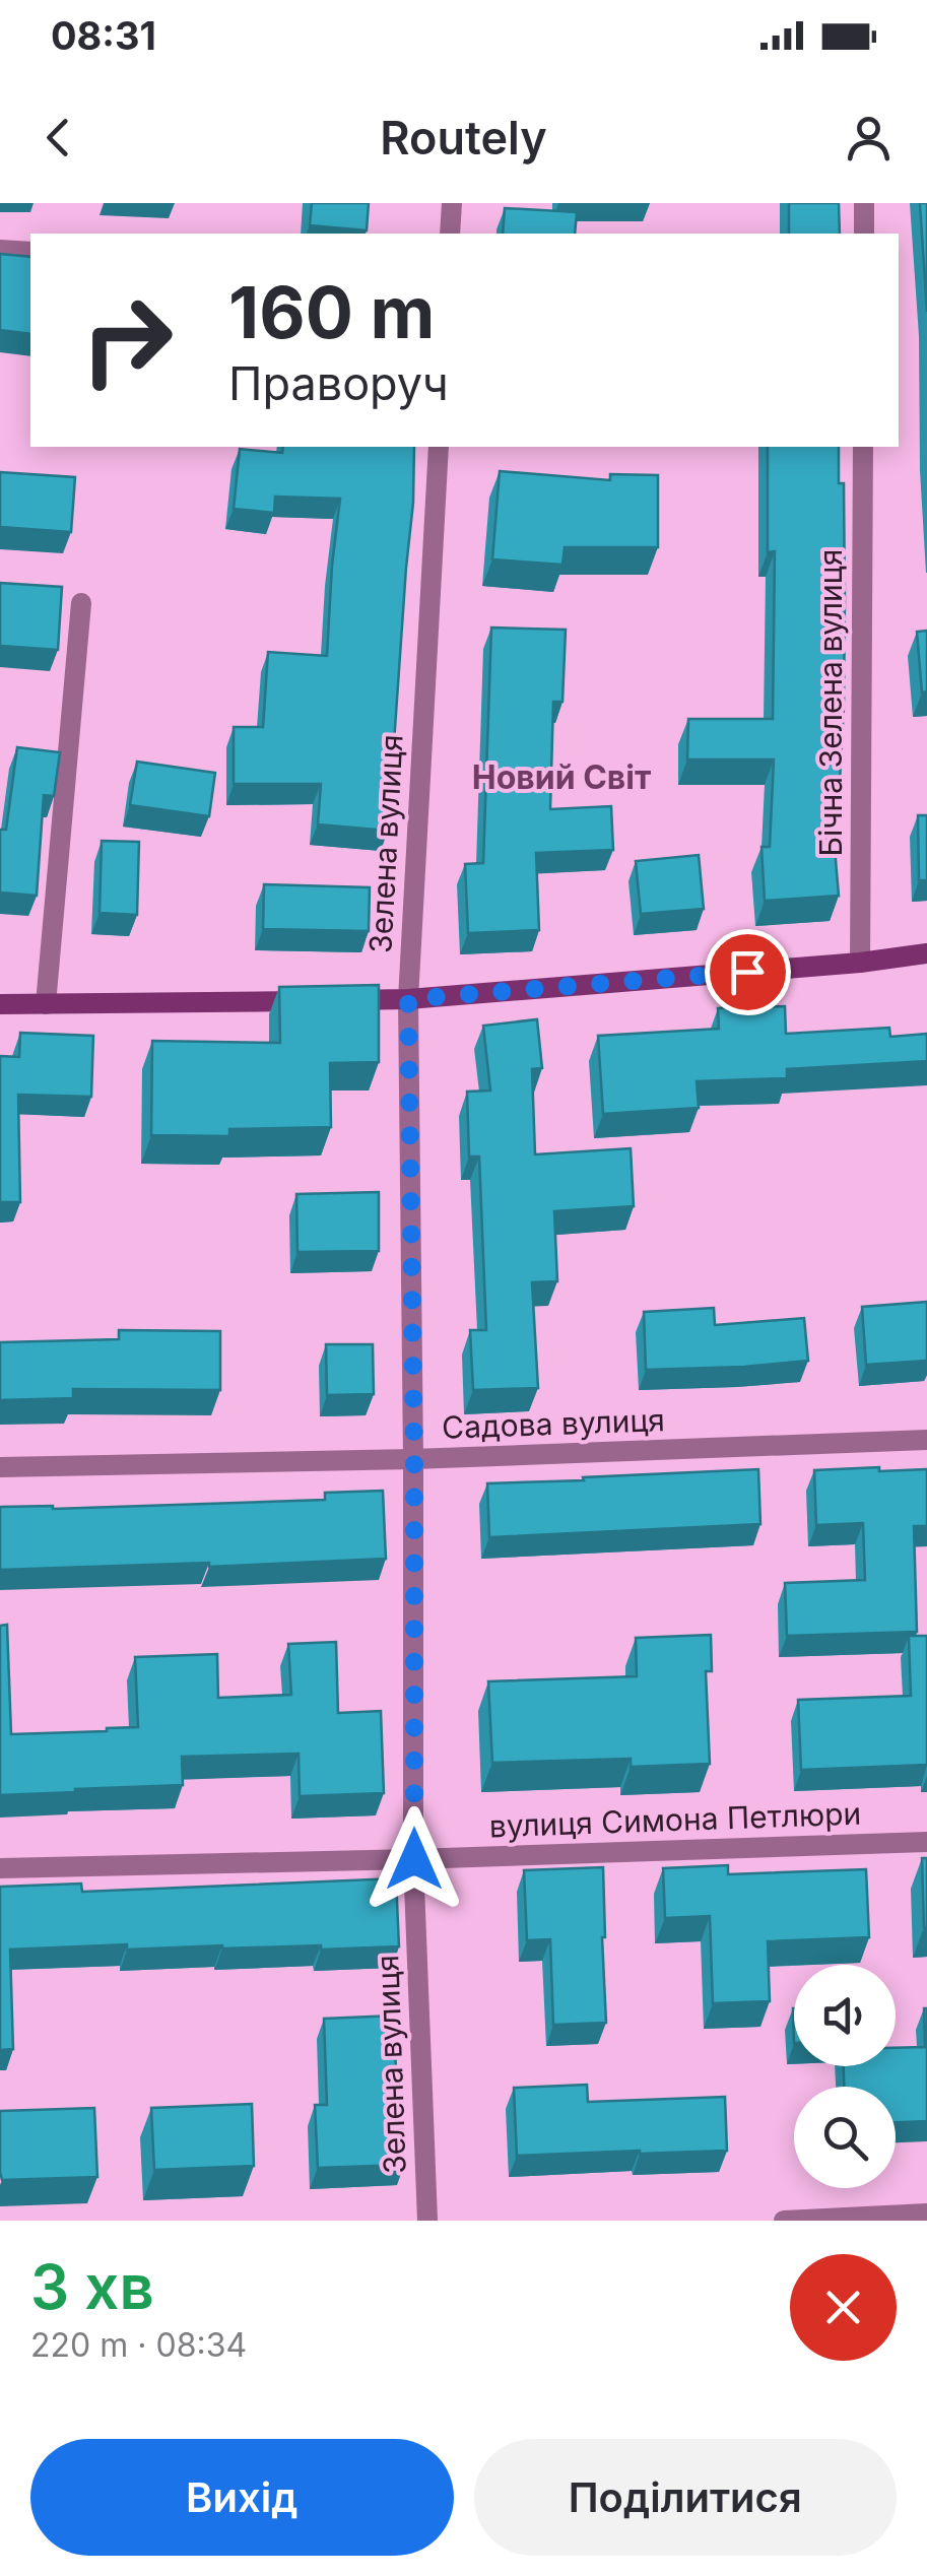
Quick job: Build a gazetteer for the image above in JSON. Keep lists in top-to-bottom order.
{
  "streets": {
    "street": [
      "Бічна Зелена вулиця",
      "Зелена вулиця",
      "Садова вулиця",
      "вулиця Симона Петлюри"
    ]
  },
  "crossings": [
    ["Зелена вулиця", "Садова вулиця"],
    ["Зелена вулиця", "вулиця Симона Петлюри"]
  ],
  "districts": ["Новий Світ"],
  "page": {
    "status": "08:31",
    "header": "Routely",
    "turn": ["160 m", "Праворуч"],
    "heading": ["3 хв", "220 m · 08:34"],
    "buttons": ["Вихід", "Поділитися"]
  }
}
